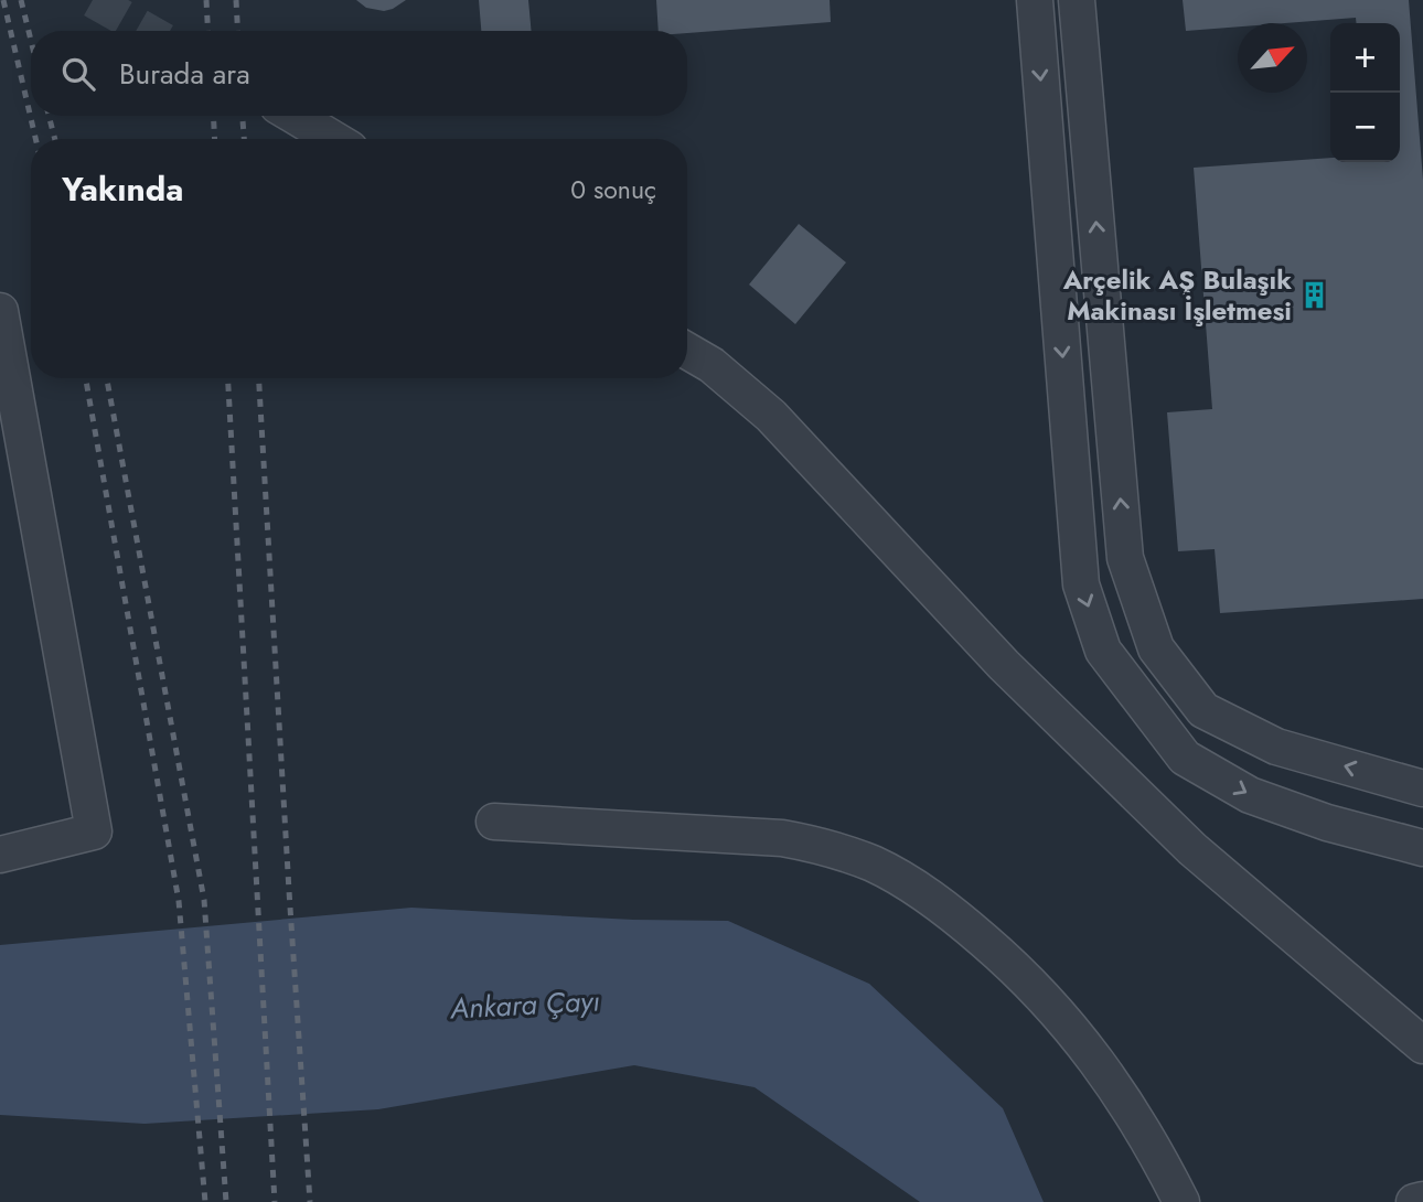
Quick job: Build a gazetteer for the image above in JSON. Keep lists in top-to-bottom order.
{
  "water": ["Ankara Çayı"],
  "places": {
    "building": ["Arçelik AŞ Bulaşık Makinası İşletmesi"]
  },
  "north": "top right",
  "page": {
    "map_buttons": ["+", "−"],
    "search": "Burada ara",
    "heading": ["Yakında", "0 sonuç"]
  }
}
